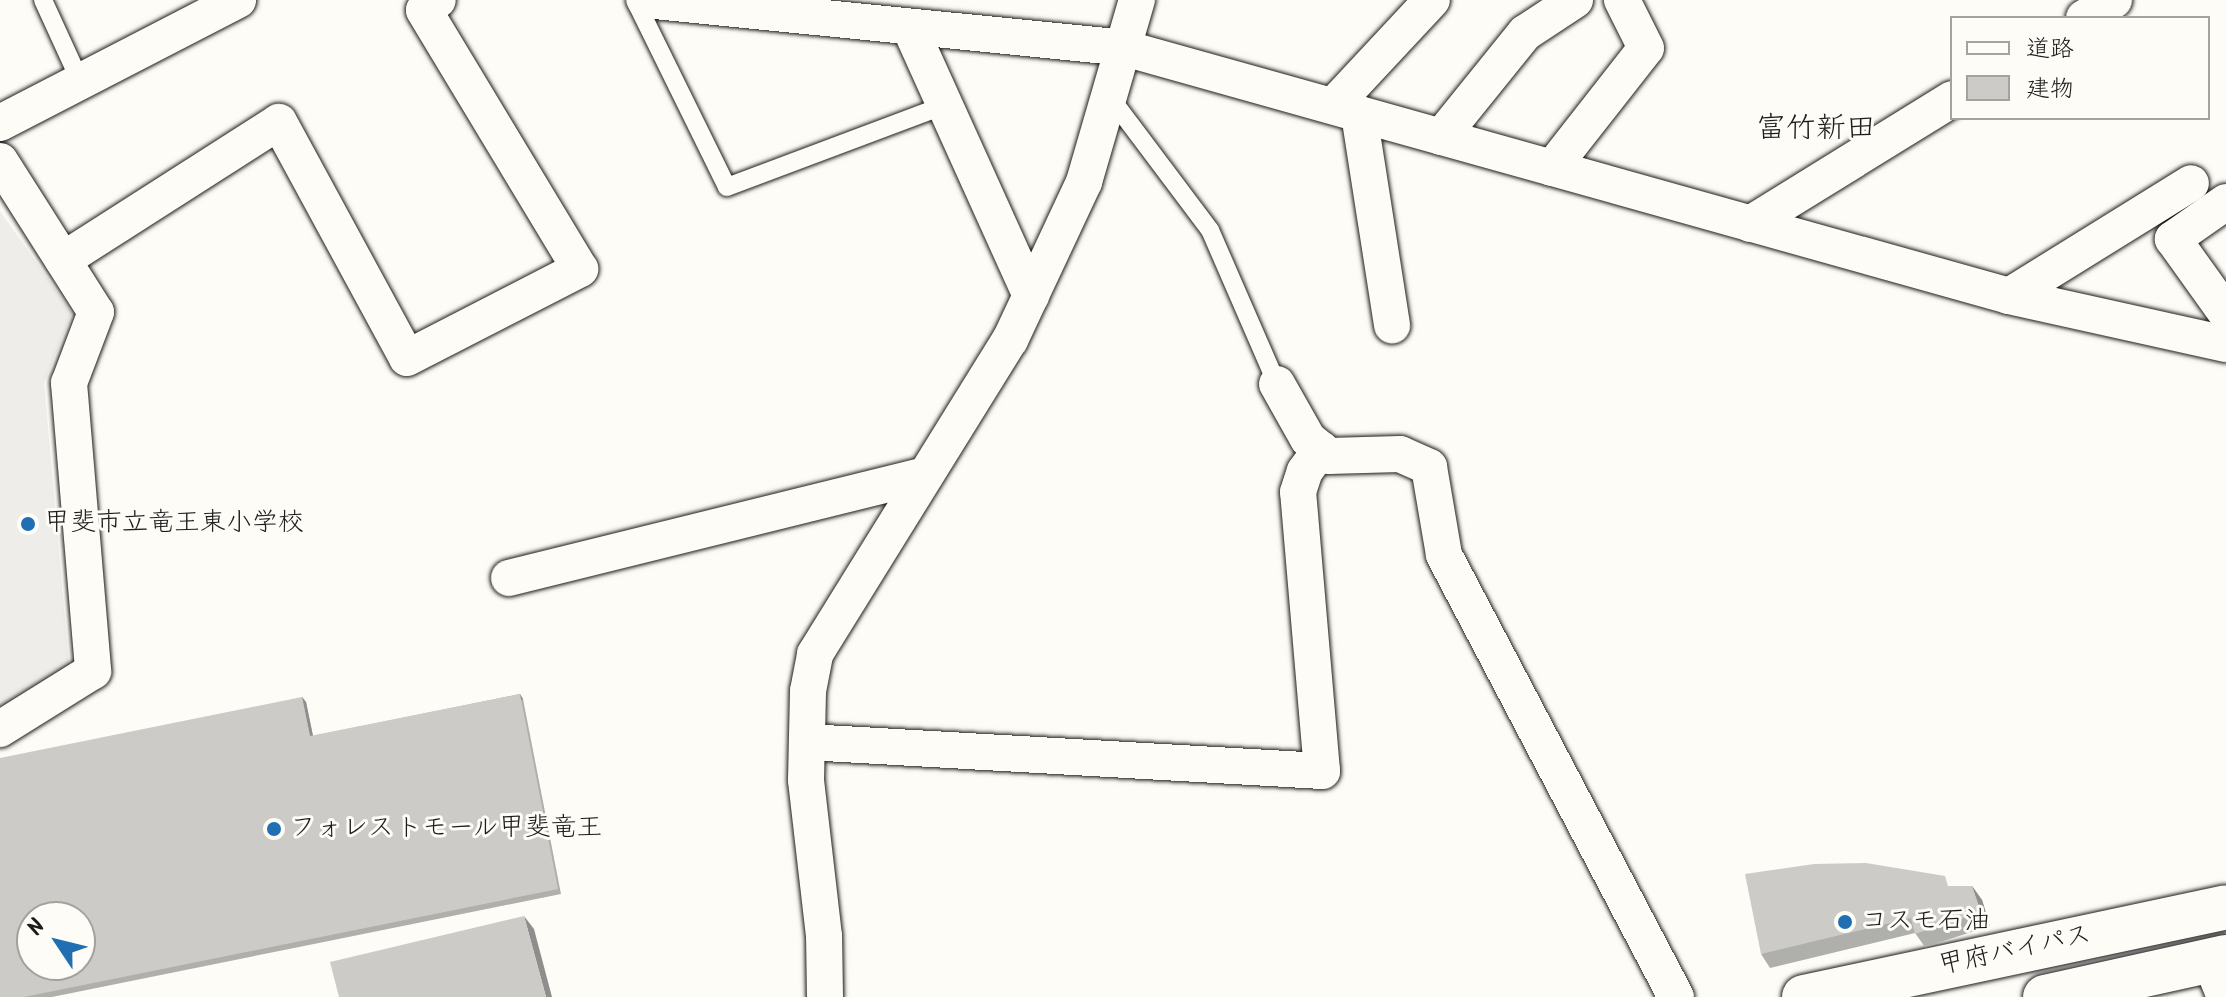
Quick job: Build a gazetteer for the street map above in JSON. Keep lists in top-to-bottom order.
{
  "streets": {
    "highway": ["甲府バイパス"]
  },
  "districts": ["富竹新田"],
  "places": ["甲斐市立竜王東小学校", "フォレストモール甲斐竜王", "コスモ石油"],
  "legend": ["道路", "建物"],
  "north": "top left"
}
